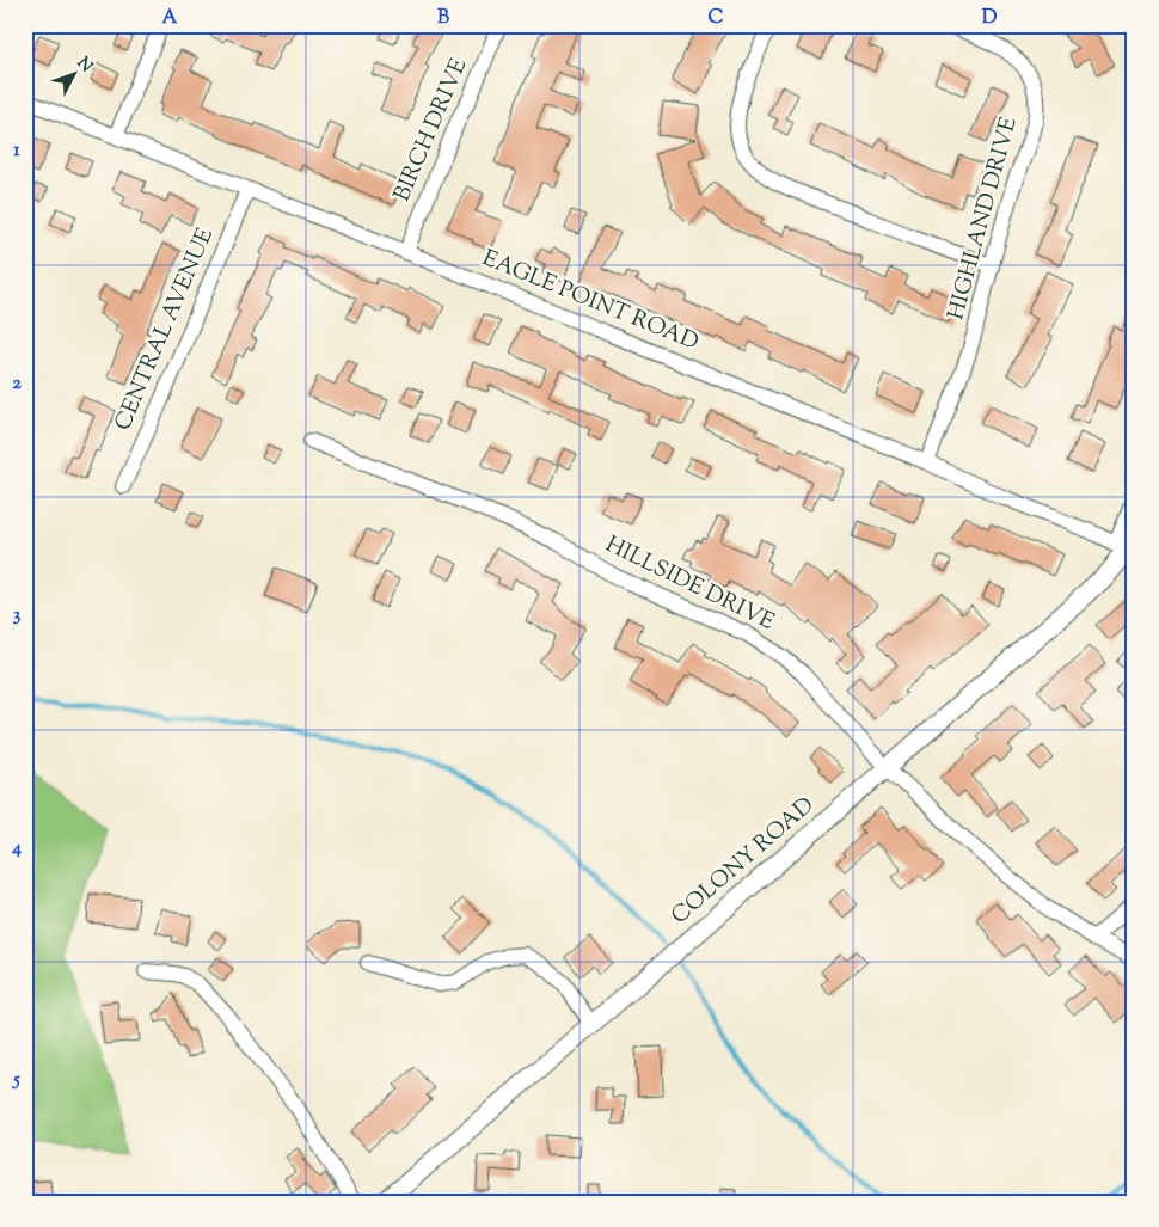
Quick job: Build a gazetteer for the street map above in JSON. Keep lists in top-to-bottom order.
{
  "streets": {
    "street": [
      "BIRCH DRIVE",
      "HIGHLAND DRIVE",
      "EAGLE POINT ROAD",
      "CENTRAL AVENUE",
      "HILLSIDE DRIVE",
      "COLONY ROAD"
    ]
  },
  "crossings": [
    ["BIRCH DRIVE", "EAGLE POINT ROAD"],
    ["HIGHLAND DRIVE", "EAGLE POINT ROAD"],
    ["EAGLE POINT ROAD", "CENTRAL AVENUE"],
    ["EAGLE POINT ROAD", "COLONY ROAD"],
    ["HILLSIDE DRIVE", "COLONY ROAD"]
  ],
  "north": "top right",
  "grid": {
    "columns": [
      "A",
      "B",
      "C",
      "D"
    ],
    "rows": [
      "1",
      "2",
      "3",
      "4",
      "5"
    ]
  }
}
